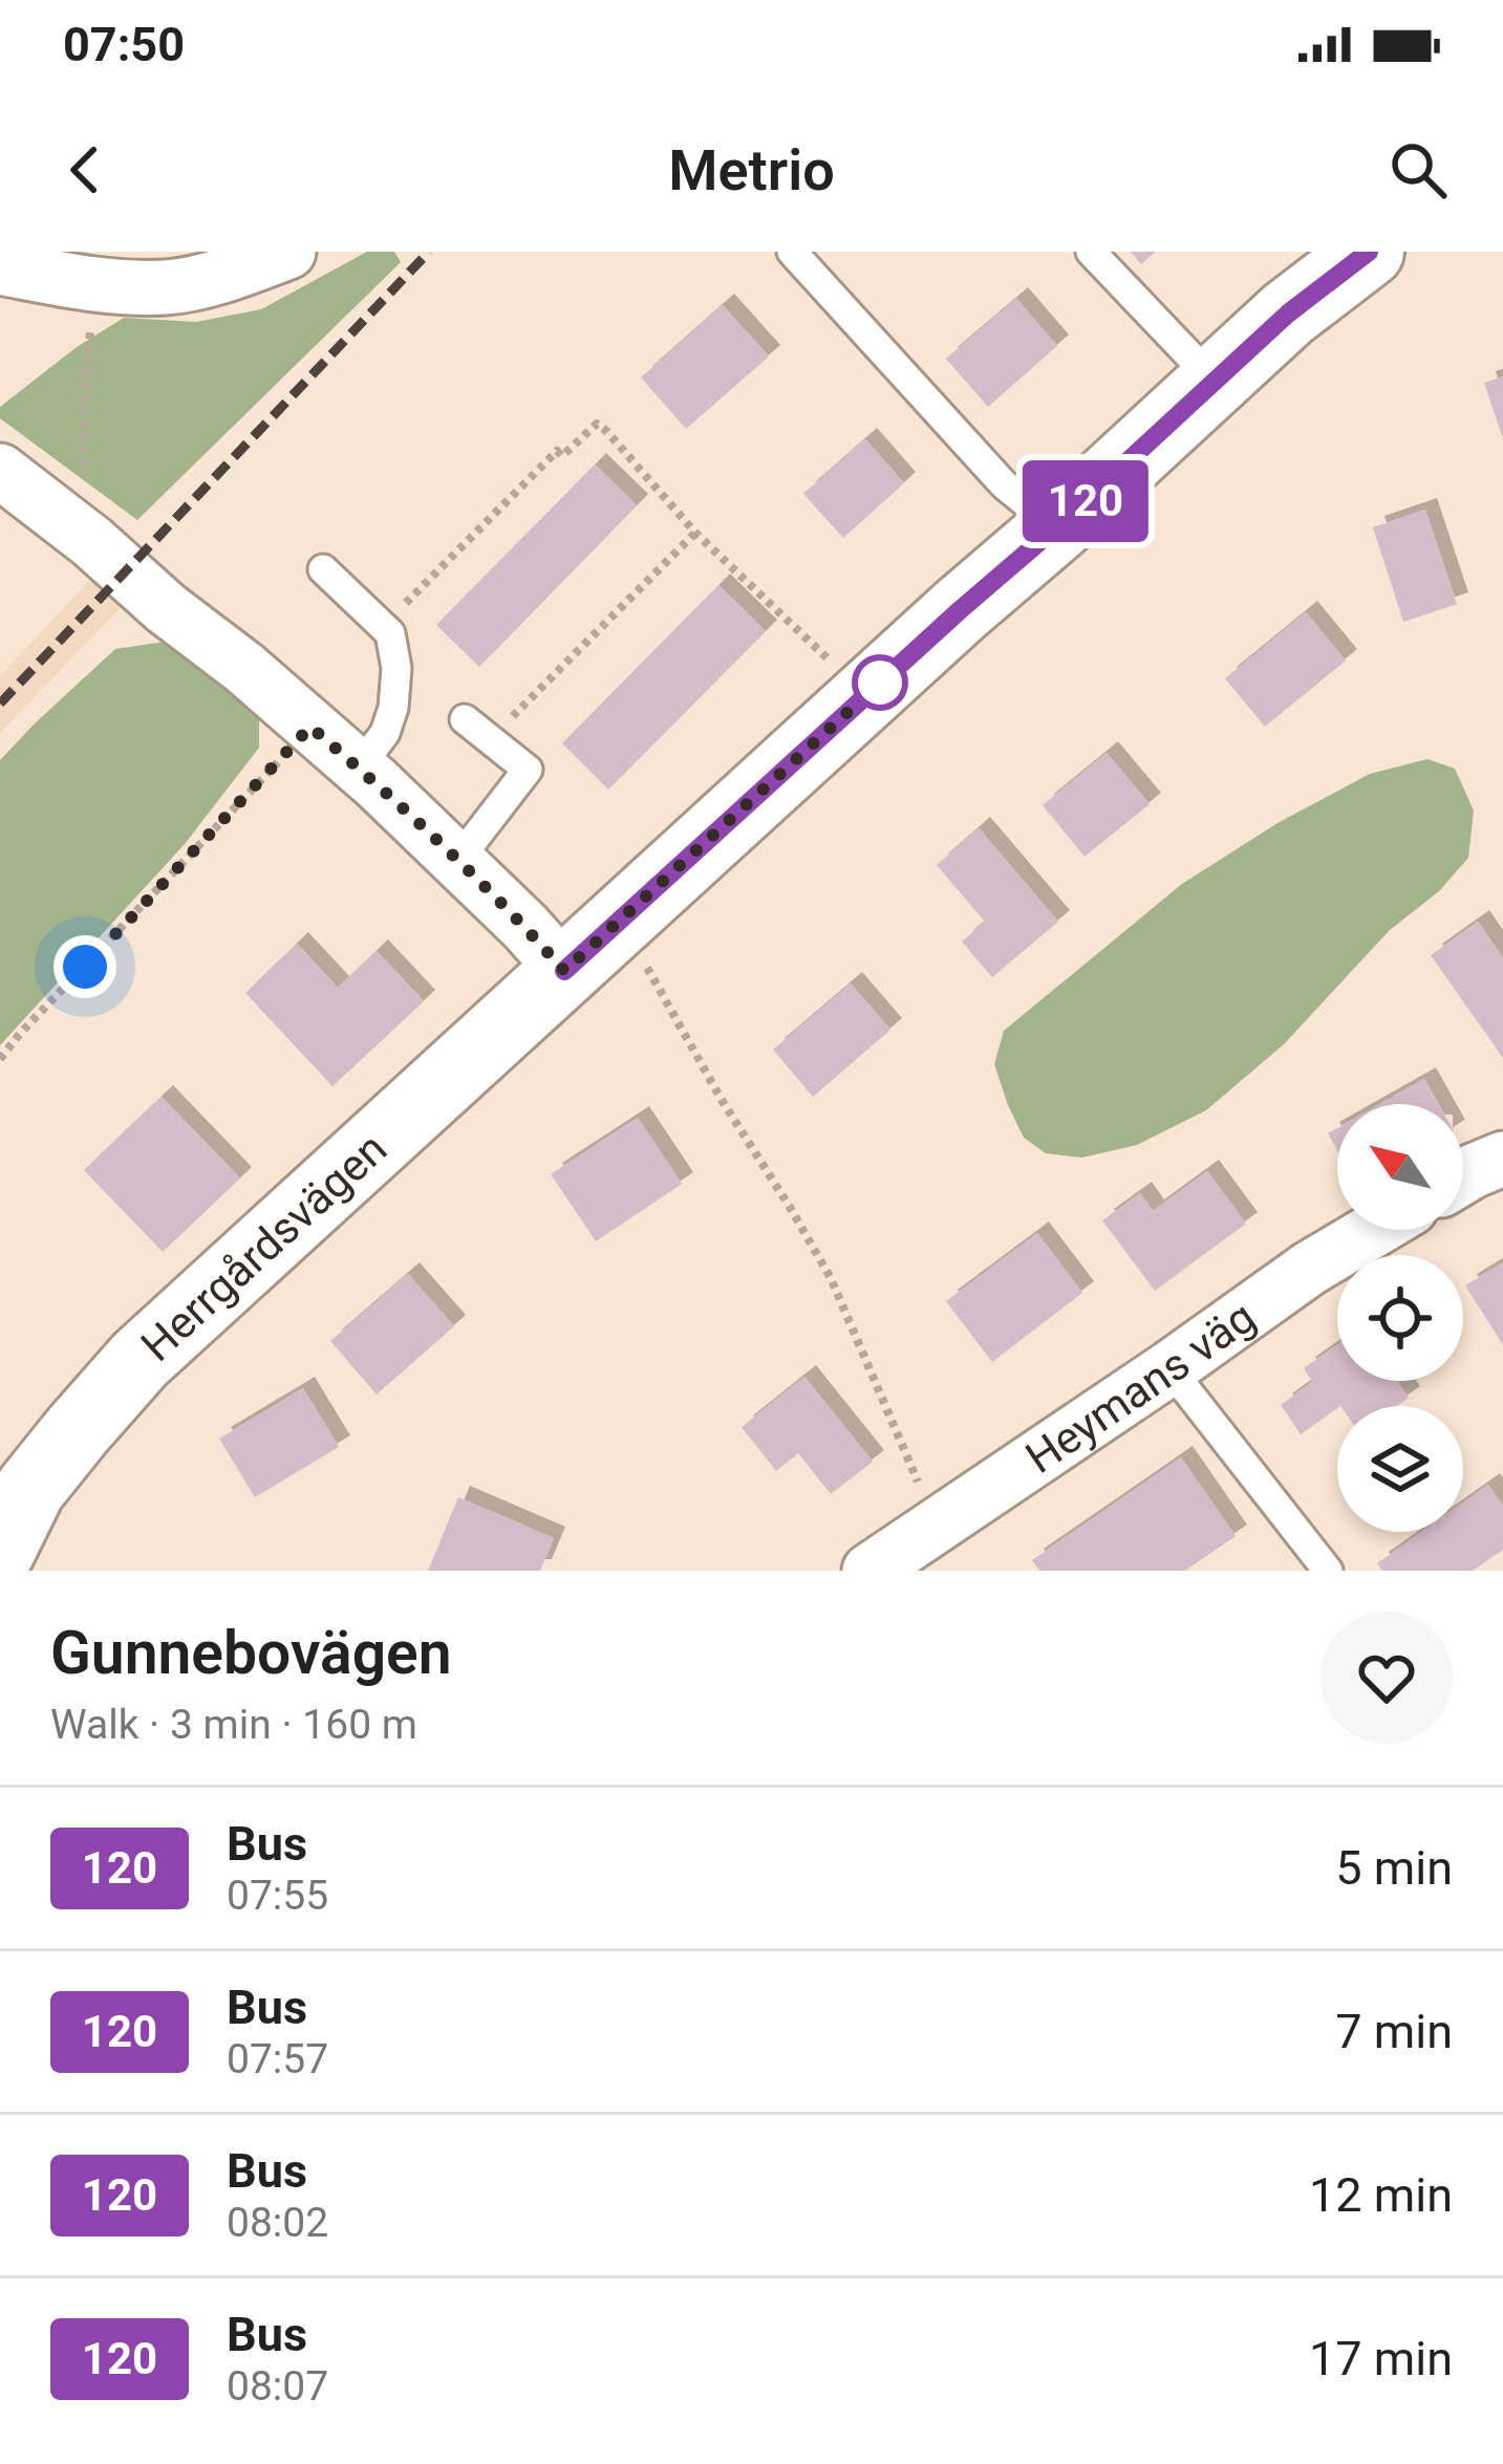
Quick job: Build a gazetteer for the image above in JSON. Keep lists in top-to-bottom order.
{
  "streets": {
    "street": ["Herrgårdsvägen", "Heymans väg"]
  },
  "lines": ["bus line 120"],
  "north": "top left",
  "page": {
    "status": "07:50",
    "header": "Metrio",
    "on_map": "120",
    "heading": ["Gunnebovägen", "Walk · 3 min · 160 m"],
    "list": [
      {
        "mark": "120",
        "name": "Bus",
        "note": "07:55",
        "value": "5 min"
      },
      {
        "mark": "120",
        "name": "Bus",
        "note": "07:57",
        "value": "7 min"
      },
      {
        "mark": "120",
        "name": "Bus",
        "note": "08:02",
        "value": "12 min"
      },
      {
        "mark": "120",
        "name": "Bus",
        "note": "08:07",
        "value": "17 min"
      }
    ]
  }
}
